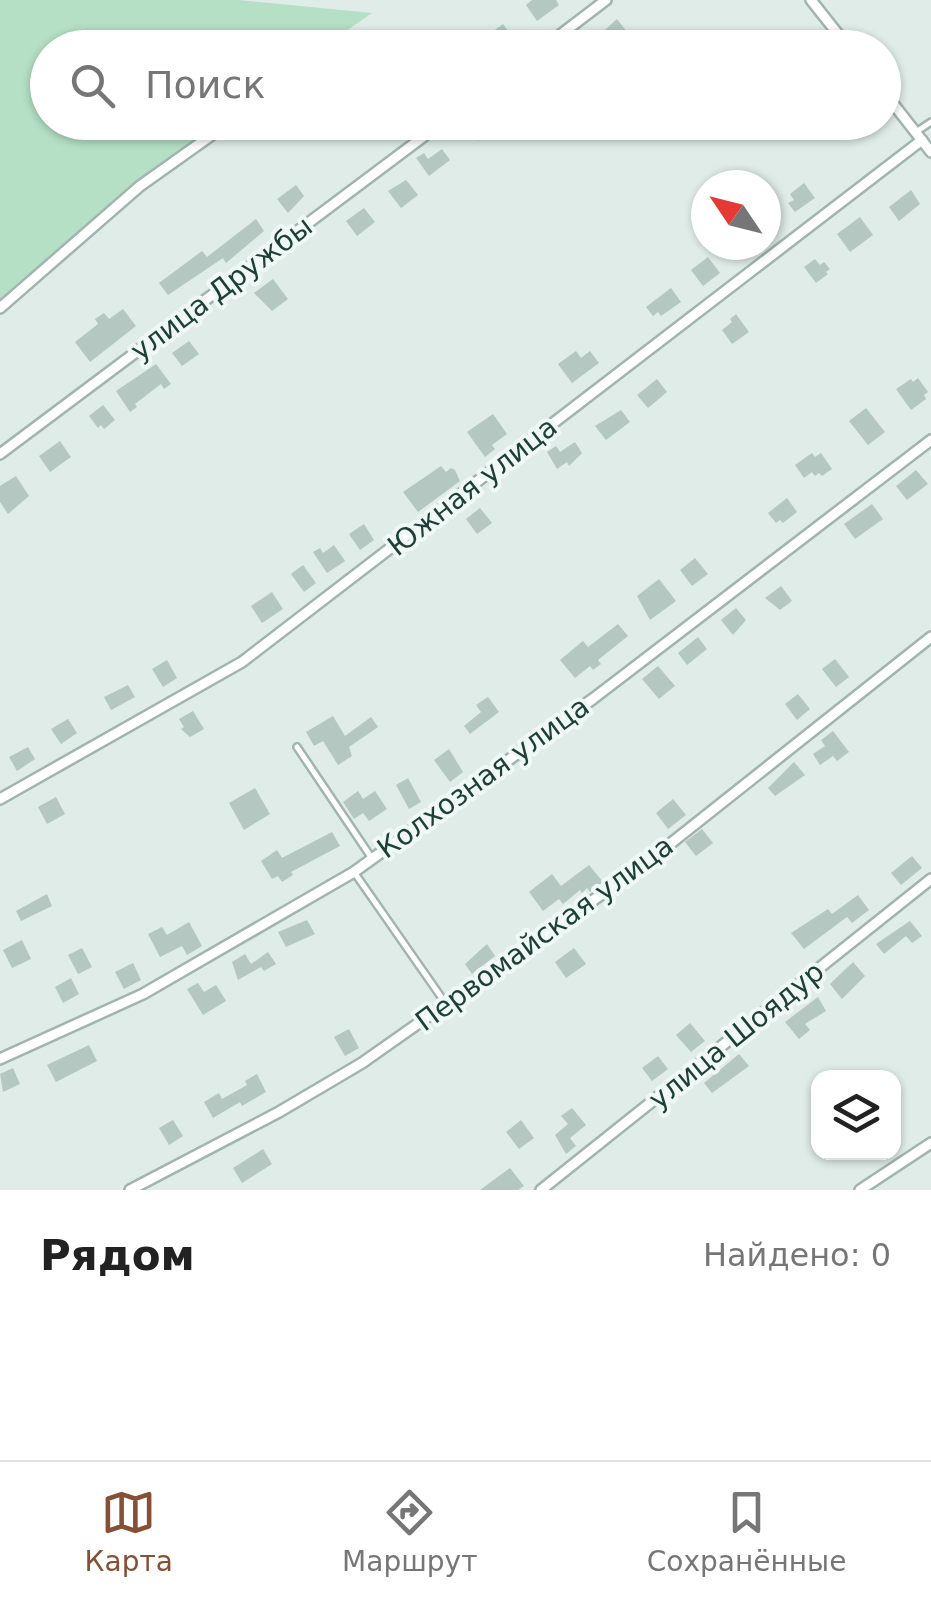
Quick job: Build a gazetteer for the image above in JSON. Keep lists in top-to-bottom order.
{
  "streets": {
    "street": [
      "улица Дружбы",
      "Южная улица",
      "Колхозная улица",
      "Первомайская улица",
      "улица Шоядур"
    ]
  },
  "north": "top left",
  "page": {
    "search": "Поиск",
    "heading": ["Рядом", "Найдено: 0"],
    "nav": ["Карта", "Маршрут", "Сохранённые"]
  }
}
